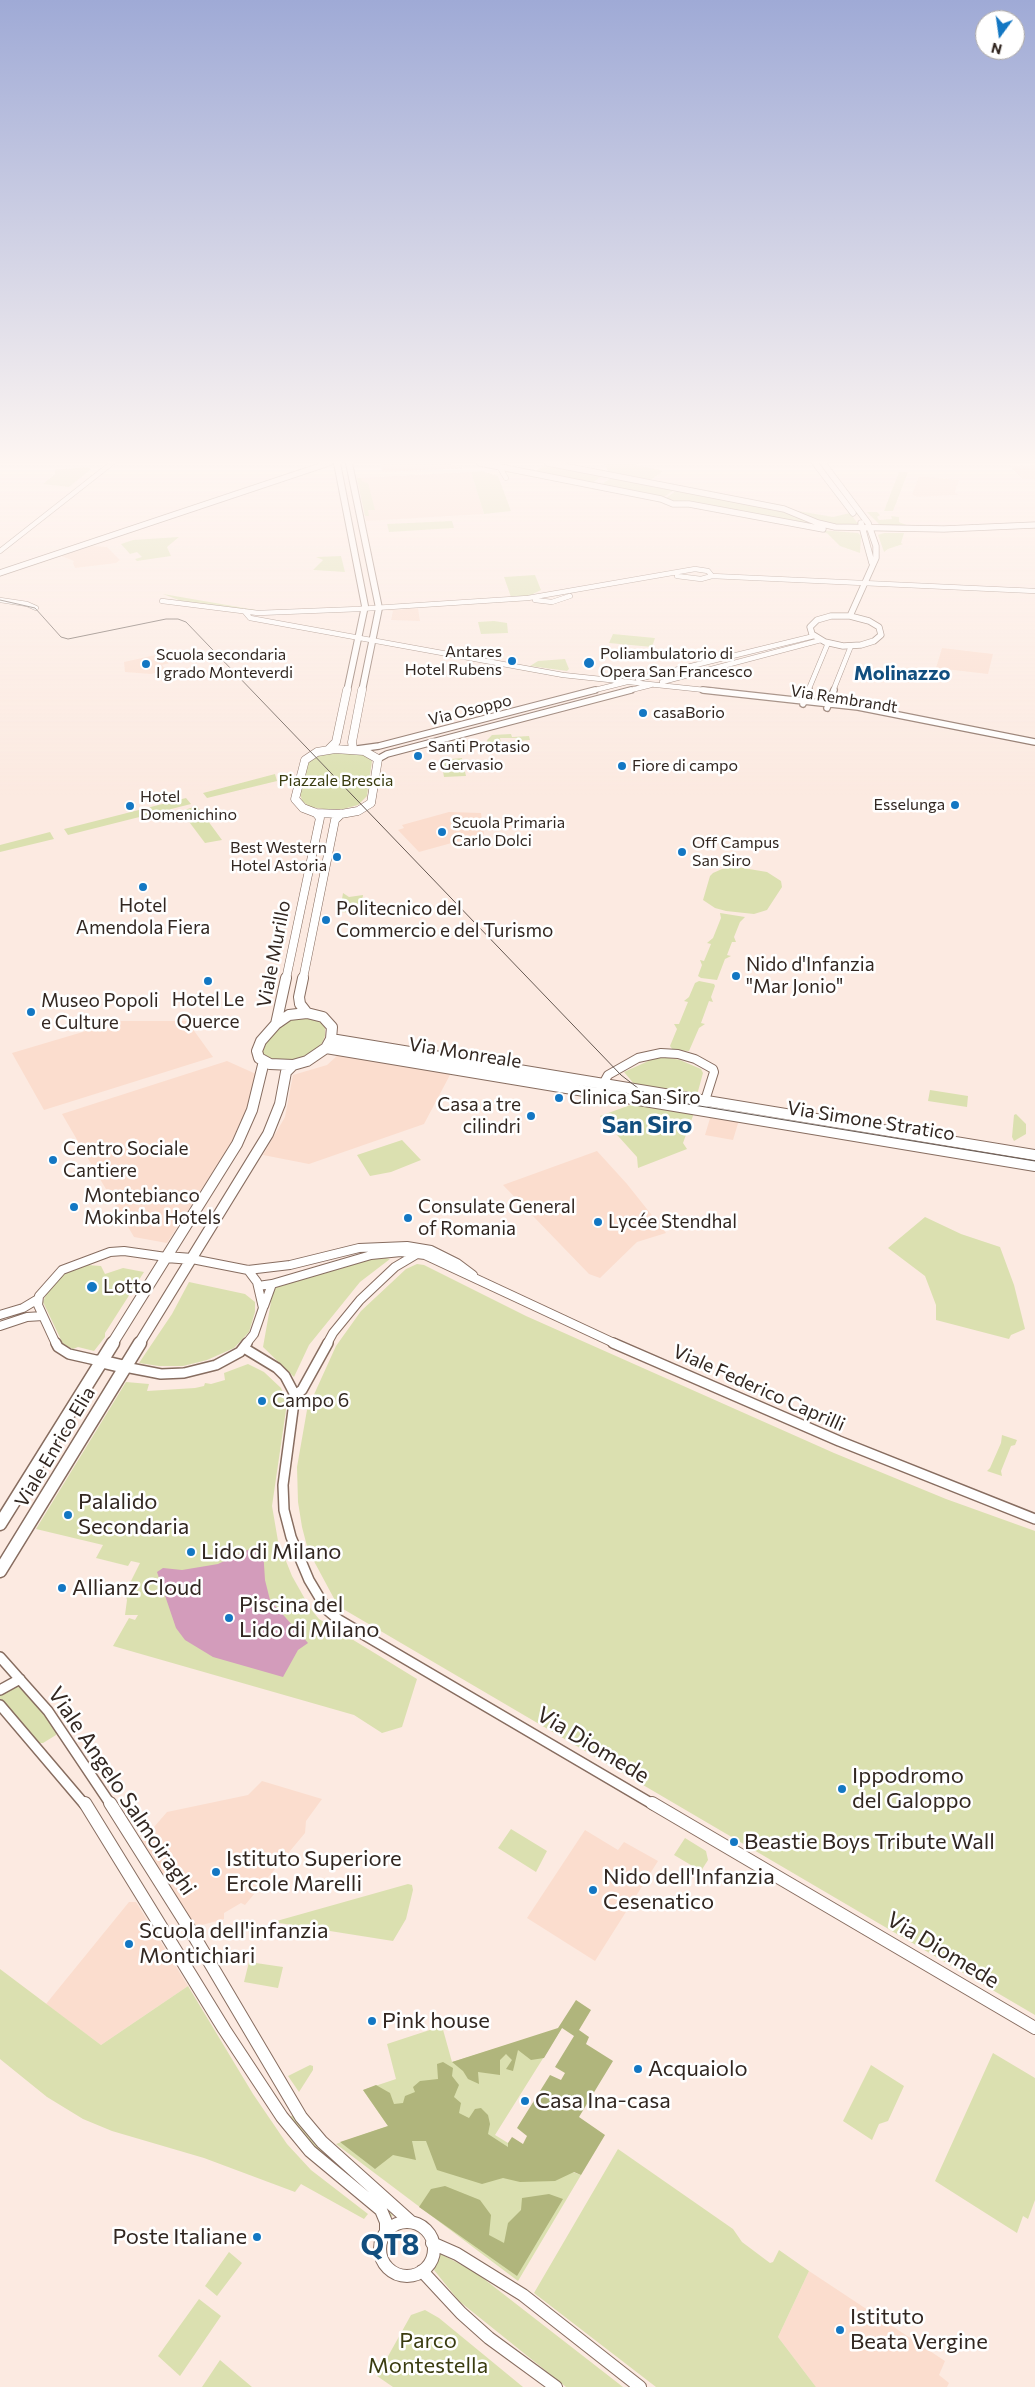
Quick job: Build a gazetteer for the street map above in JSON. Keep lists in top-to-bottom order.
{
  "streets": {
    "main road": [
      "Viale Murillo",
      "Via Monreale",
      "Via Simone Stratico",
      "Viale Enrico Elia"
    ],
    "street": [
      "Via Rembrandt",
      "Via Osoppo",
      "Viale Federico Caprilli",
      "Via Diomede",
      "Viale Angelo Salmoiraghi"
    ]
  },
  "crossings": [
    ["Via Rembrandt", "Via Osoppo"],
    ["Via Osoppo", "Viale Murillo"],
    ["Viale Murillo", "Via Monreale"],
    ["Viale Murillo", "Viale Enrico Elia"],
    ["Via Monreale", "Via Simone Stratico"],
    ["Via Monreale", "Viale Enrico Elia"],
    ["Viale Federico Caprilli", "Viale Enrico Elia"]
  ],
  "districts": ["Molinazzo", "San Siro", "QT8"],
  "parks": ["Piazzale Brescia", "Parco Montestella"],
  "places": [
    "Antares Hotel Rubens",
    "Poliambulatorio di Opera San Francesco",
    "Scuola secondaria I grado Monteverdi",
    "casaBorio",
    "Santi Protasio e Gervasio",
    "Fiore di campo",
    "Esselunga",
    "Hotel Domenichino",
    "Scuola Primaria Carlo Dolci",
    "Off Campus San Siro",
    "Best Western Hotel Astoria",
    "Hotel Amendola Fiera",
    "Politecnico del Commercio e del Turismo",
    "Nido d'Infanzia \"Mar Jonio\"",
    "Hotel Le Querce",
    "Museo Popoli e Culture",
    "Clinica San Siro",
    "Casa a tre cilindri",
    "Centro Sociale Cantiere",
    "Montebianco Mokinba Hotels",
    "Consulate General of Romania",
    "Lycée Stendhal",
    "Lotto",
    "Campo 6",
    "Palalido Secondaria",
    "Lido di Milano",
    "Allianz Cloud",
    "Piscina del Lido di Milano",
    "Ippodromo del Galoppo",
    "Beastie Boys Tribute Wall",
    "Istituto Superiore Ercole Marelli",
    "Nido dell'Infanzia Cesenatico",
    "Scuola dell'infanzia Montichiari",
    "Pink house",
    "Acquaiolo",
    "Casa Ina-casa",
    "Poste Italiane",
    "Istituto Beata Vergine"
  ],
  "north": "bottom"
}
